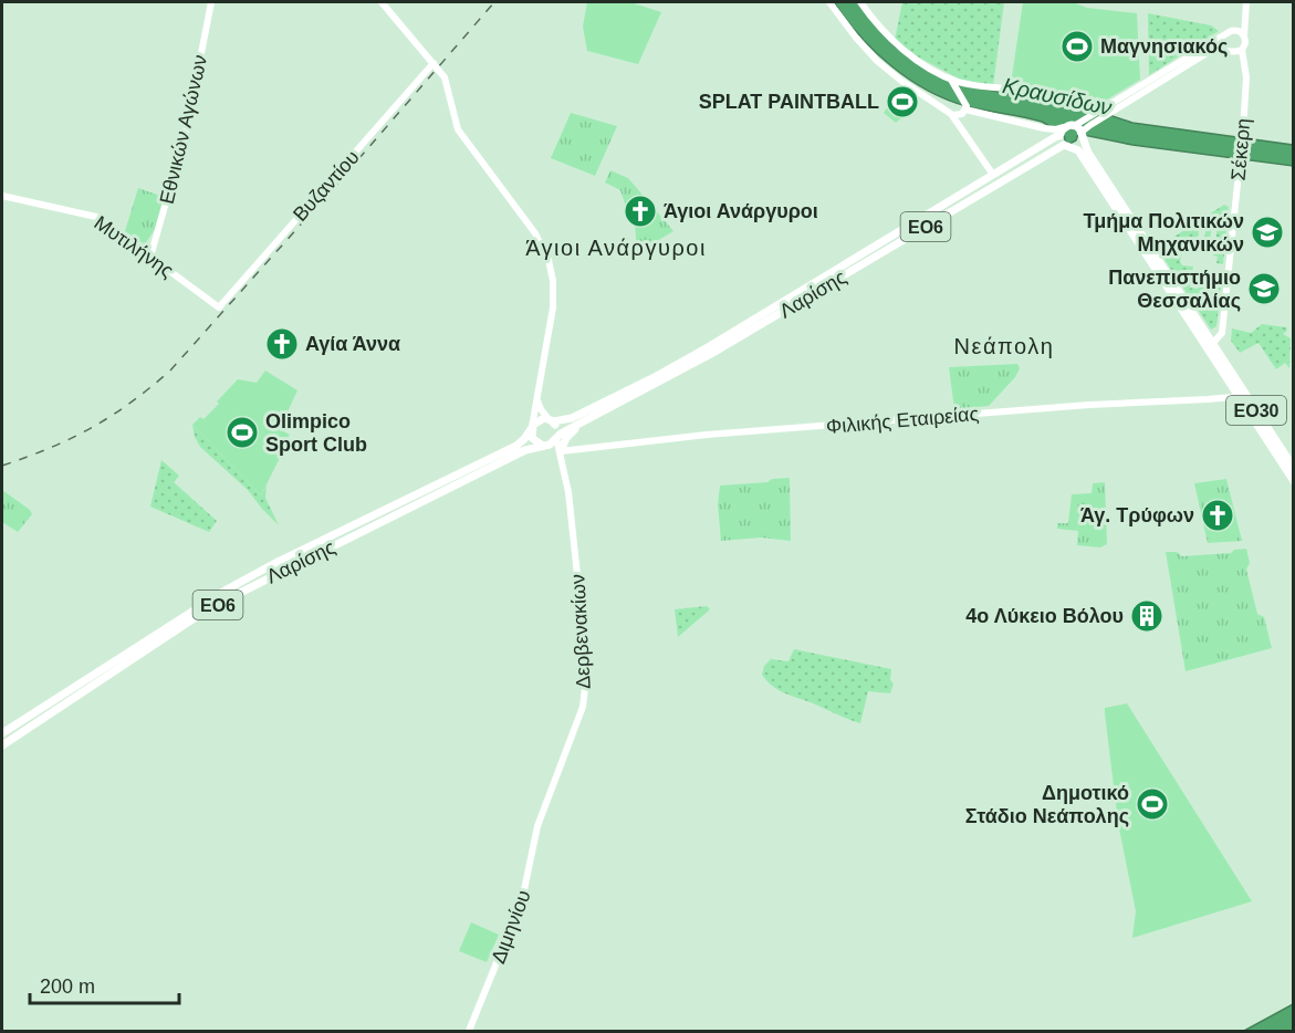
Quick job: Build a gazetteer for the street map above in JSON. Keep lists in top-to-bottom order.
{
  "streets": {
    "main road": ["ΕΟ6", "Λαρίσης", "ΕΟ30"],
    "street": [
      "Εθνικών Αγώνων",
      "Σέκερη",
      "Βυζαντίου",
      "Μυτιλήνης",
      "Φιλικής Εταιρείας",
      "Δερβενακίων",
      "Διμηνίου"
    ]
  },
  "crossings": [
    ["Εθνικών Αγώνων", "Μυτιλήνης"],
    ["Σέκερη", "ΕΟ30"],
    ["Βυζαντίου", "Μυτιλήνης"],
    ["ΕΟ6", "Λαρίσης"],
    ["ΕΟ6", "ΕΟ30"],
    ["ΕΟ6", "Δερβενακίων"],
    ["Λαρίσης", "ΕΟ30"],
    ["Λαρίσης", "Δερβενακίων"],
    ["ΕΟ30", "Φιλικής Εταιρείας"],
    ["Φιλικής Εταιρείας", "Δερβενακίων"],
    ["Δερβενακίων", "Διμηνίου"]
  ],
  "districts": ["Άγιοι Ανάργυροι", "Νεάπολη"],
  "water": ["Κραυσίδων"],
  "places": {
    "sports": [
      "Μαγνησιακός",
      "SPLAT PAINTBALL",
      "Olimpico Sport Club",
      "Δημοτικό Στάδιο Νεάπολης"
    ],
    "church": ["Άγιοι Ανάργυροι", "Αγία Άννα", "Άγ. Τρύφων"],
    "school or university": ["Τμήμα Πολιτικών Μηχανικών", "Πανεπιστήμιο Θεσσαλίας"],
    "building": ["4ο Λύκειο Βόλου"]
  },
  "scale_bar": "200 m"
}
